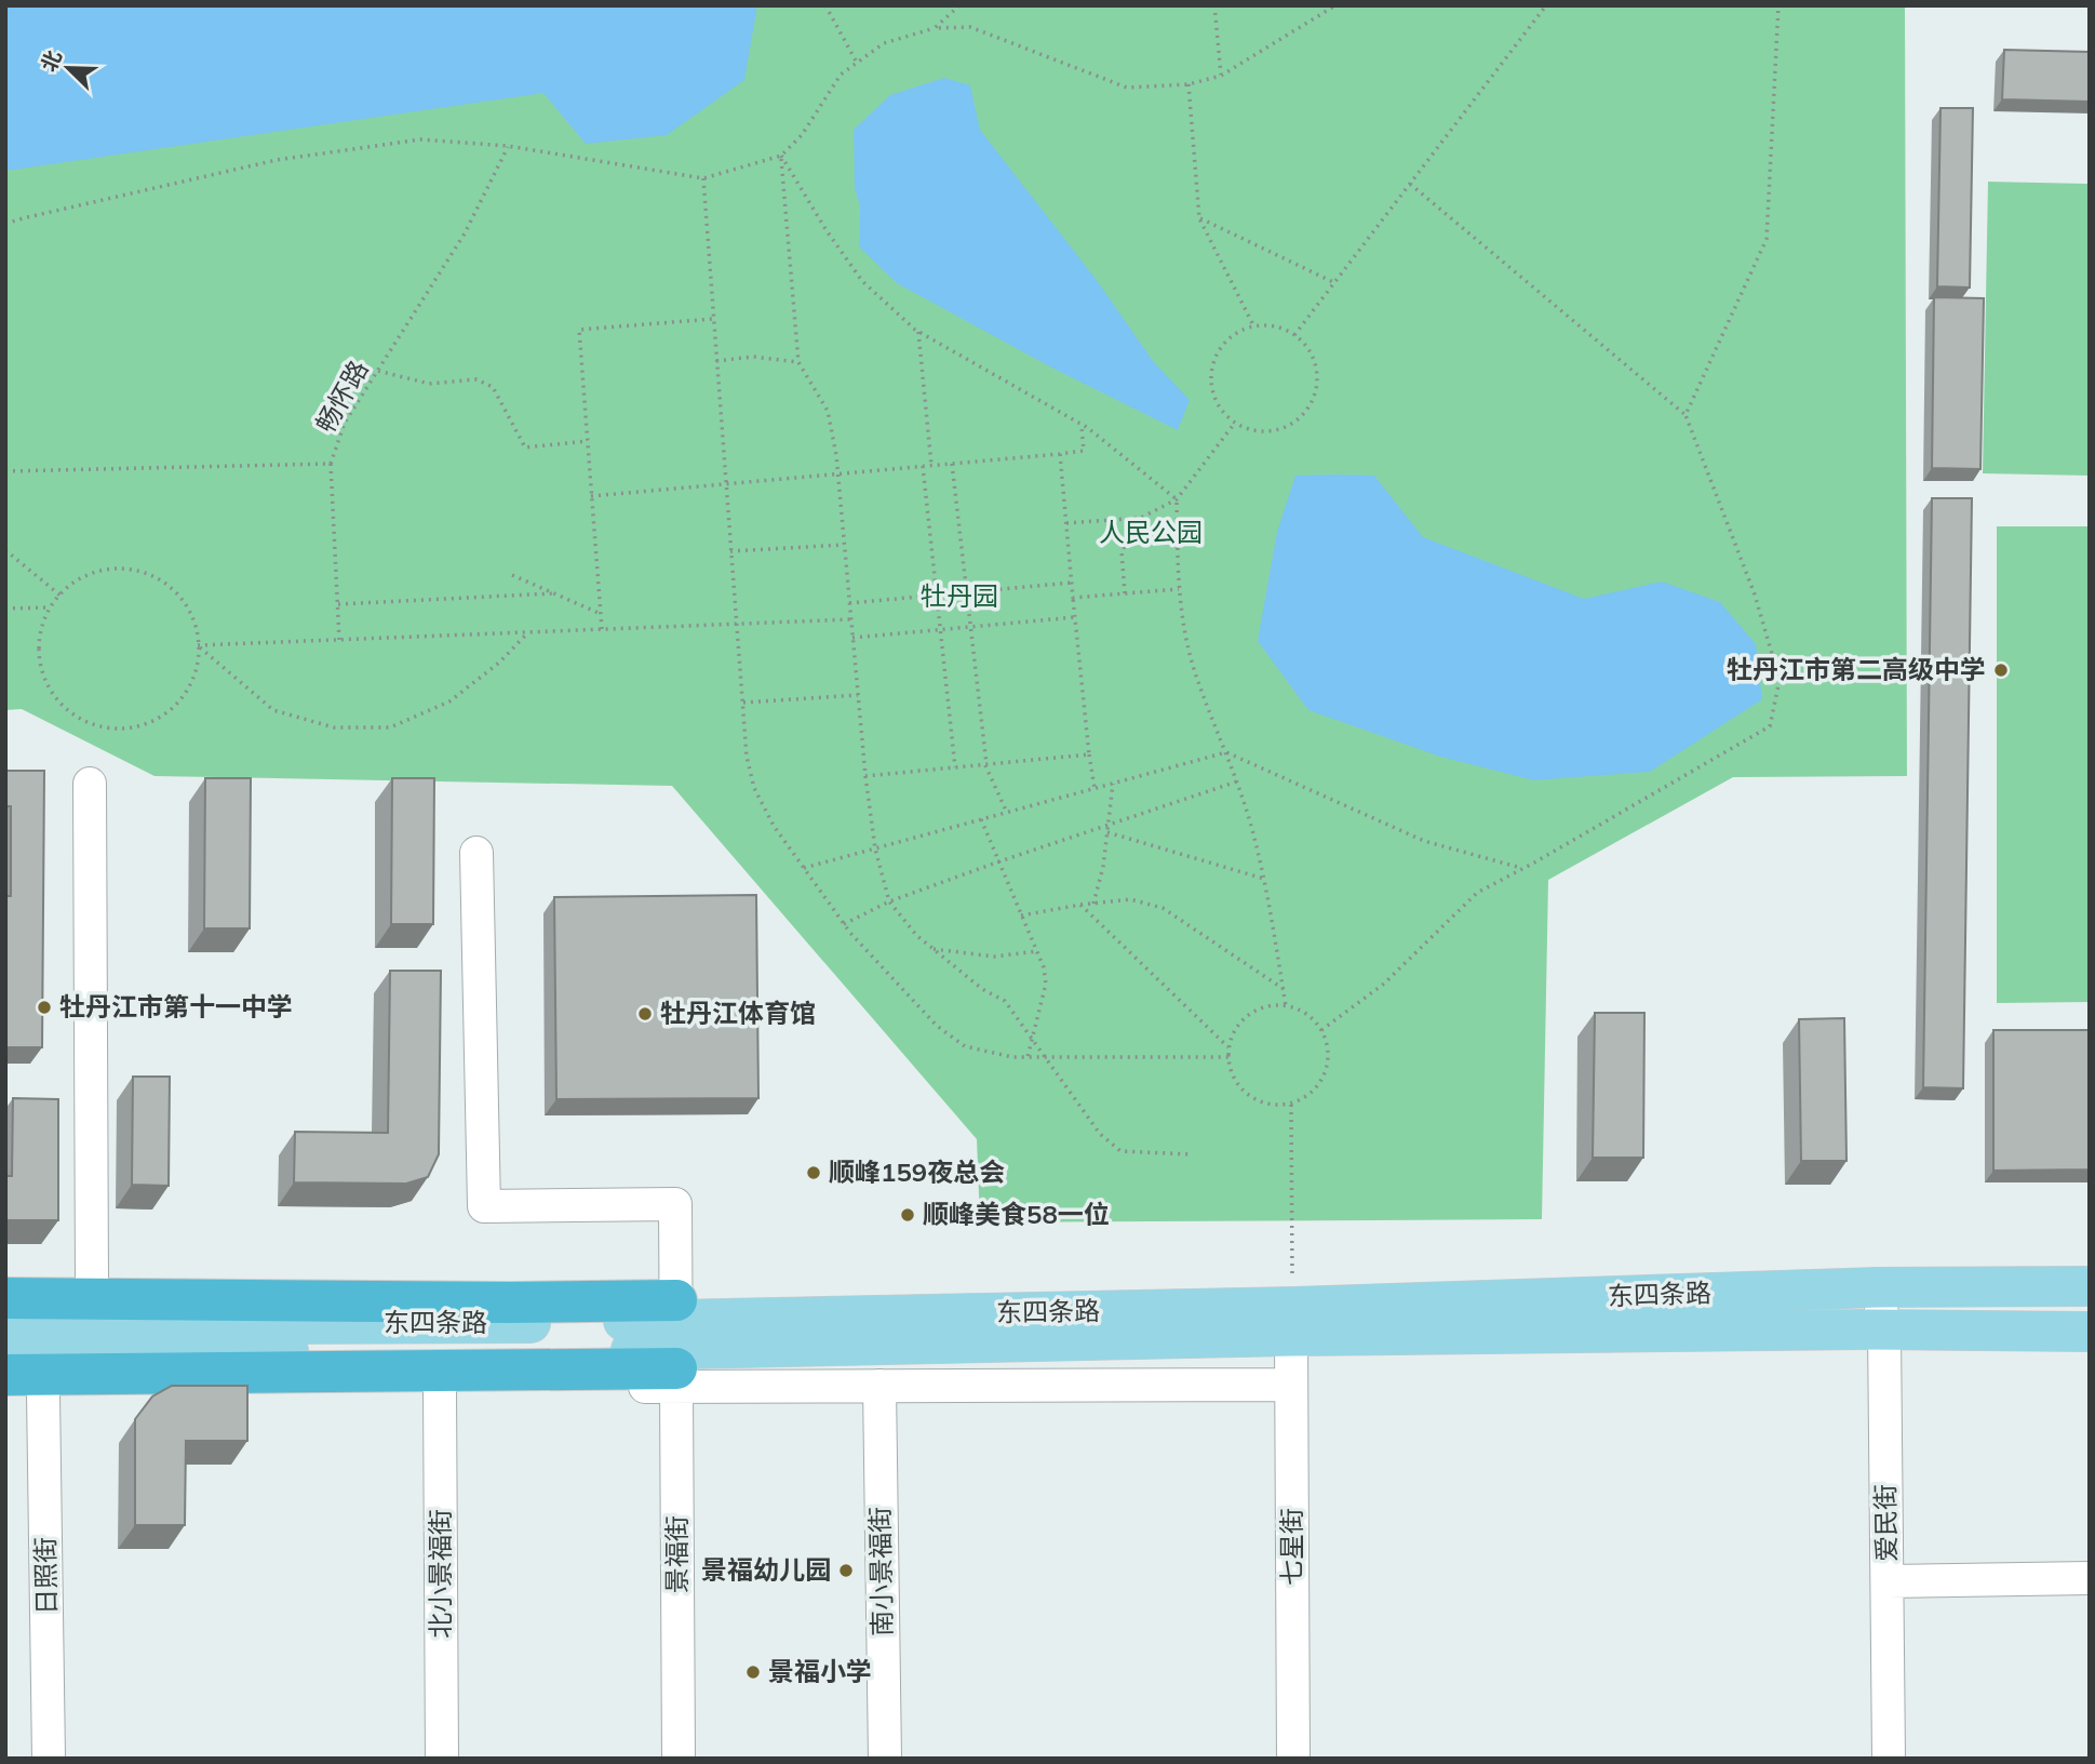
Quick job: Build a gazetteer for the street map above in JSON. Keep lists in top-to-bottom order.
{
  "streets": {
    "main road": ["东四条路"],
    "street": [
      "爱民街",
      "七星街",
      "景福街",
      "南小景福街",
      "北小景福街",
      "日照街"
    ],
    "path": ["畅怀路"]
  },
  "crossings": [
    ["东四条路", "爱民街"],
    ["东四条路", "七星街"]
  ],
  "parks": ["人民公园", "牡丹园"],
  "places": [
    "牡丹江市第二高级中学",
    "牡丹江市第十一中学",
    "牡丹江体育馆",
    "顺峰159夜总会",
    "顺峰美食58一位",
    "景福幼儿园",
    "景福小学"
  ],
  "north": "top left"
}
